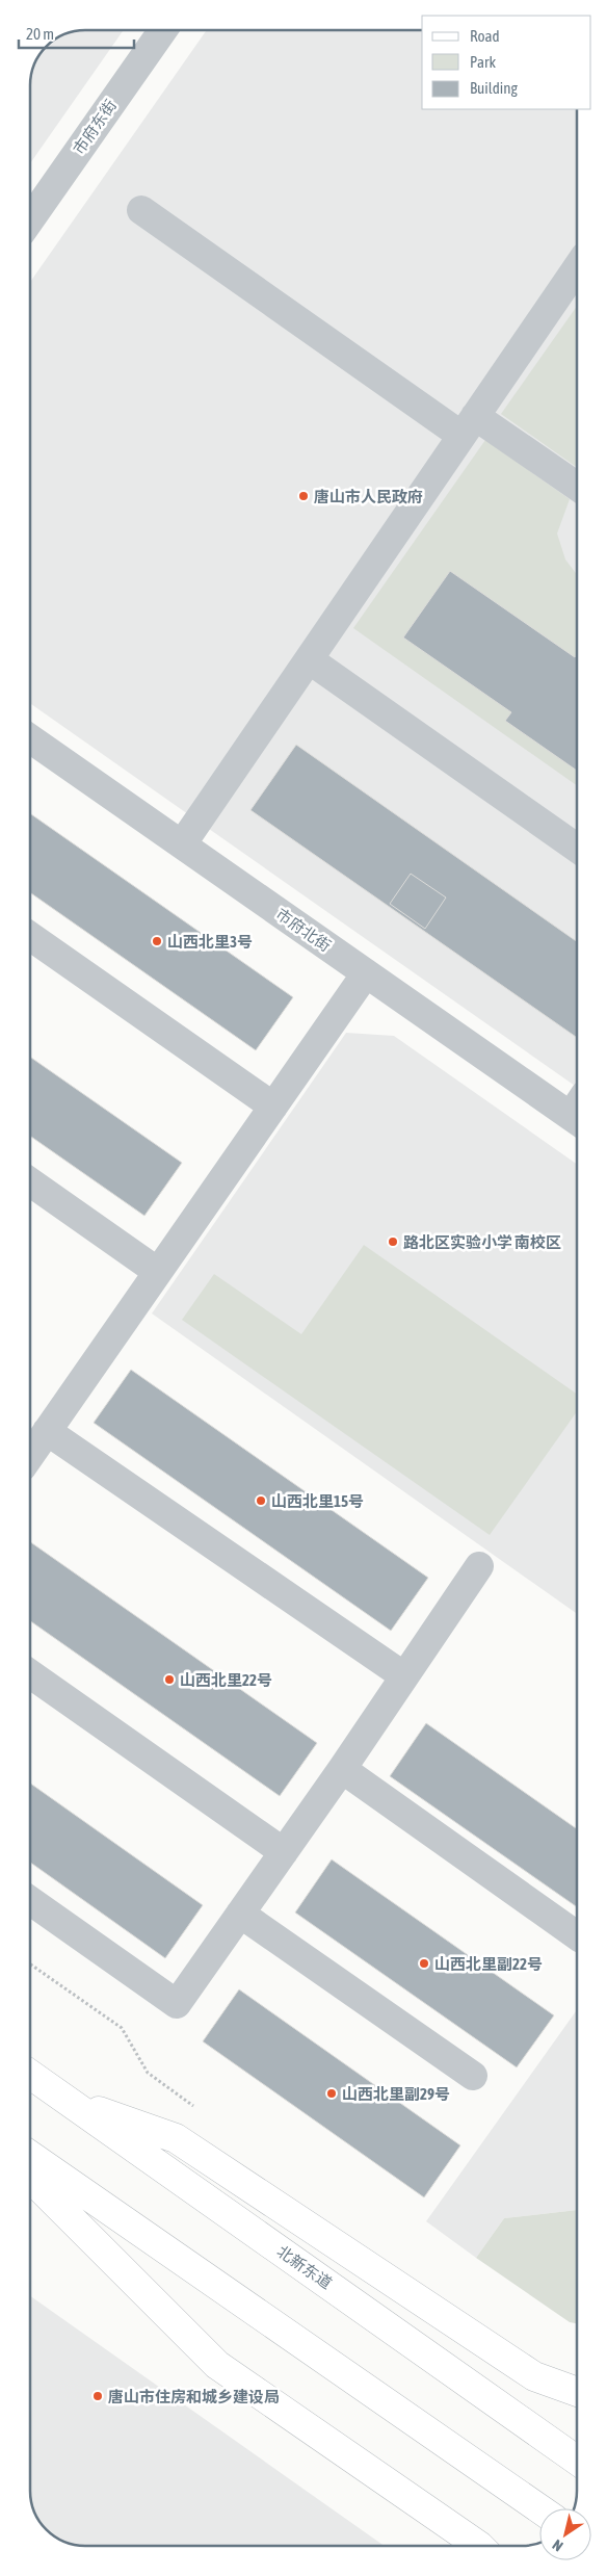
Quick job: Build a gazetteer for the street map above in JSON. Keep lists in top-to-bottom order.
{
  "streets": {
    "main road": ["北新东道"],
    "street": ["市府东街", "市府北街"]
  },
  "places": [
    "唐山市人民政府",
    "山西北里3号",
    "路北区实验小学 南校区",
    "山西北里15号",
    "山西北里22号",
    "山西北里副22号",
    "山西北里副29号",
    "唐山市住房和城乡建设局"
  ],
  "legend": ["Road", "Park", "Building"],
  "scale_bar": "20 m",
  "north": "bottom left"
}
